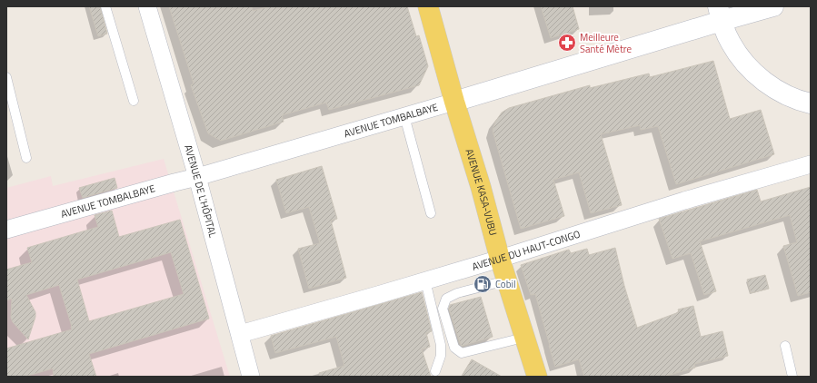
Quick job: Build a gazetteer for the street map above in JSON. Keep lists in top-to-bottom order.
{
  "streets": {
    "main road": ["AVENUE KASA-VUBU"],
    "street": ["AVENUE TOMBALBAYE", "AVENUE DE L’HÔPITAL", "AVENUE DU HAUT-CONGO"]
  },
  "crossings": [
    ["AVENUE TOMBALBAYE", "AVENUE DE L’HÔPITAL"],
    ["AVENUE TOMBALBAYE", "AVENUE KASA-VUBU"],
    ["AVENUE DE L’HÔPITAL", "AVENUE DU HAUT-CONGO"],
    ["AVENUE KASA-VUBU", "AVENUE DU HAUT-CONGO"]
  ],
  "places": {
    "pharmacy": ["Meilleure Santé Mètre"],
    "fuel station": ["Cobil"]
  }
}
